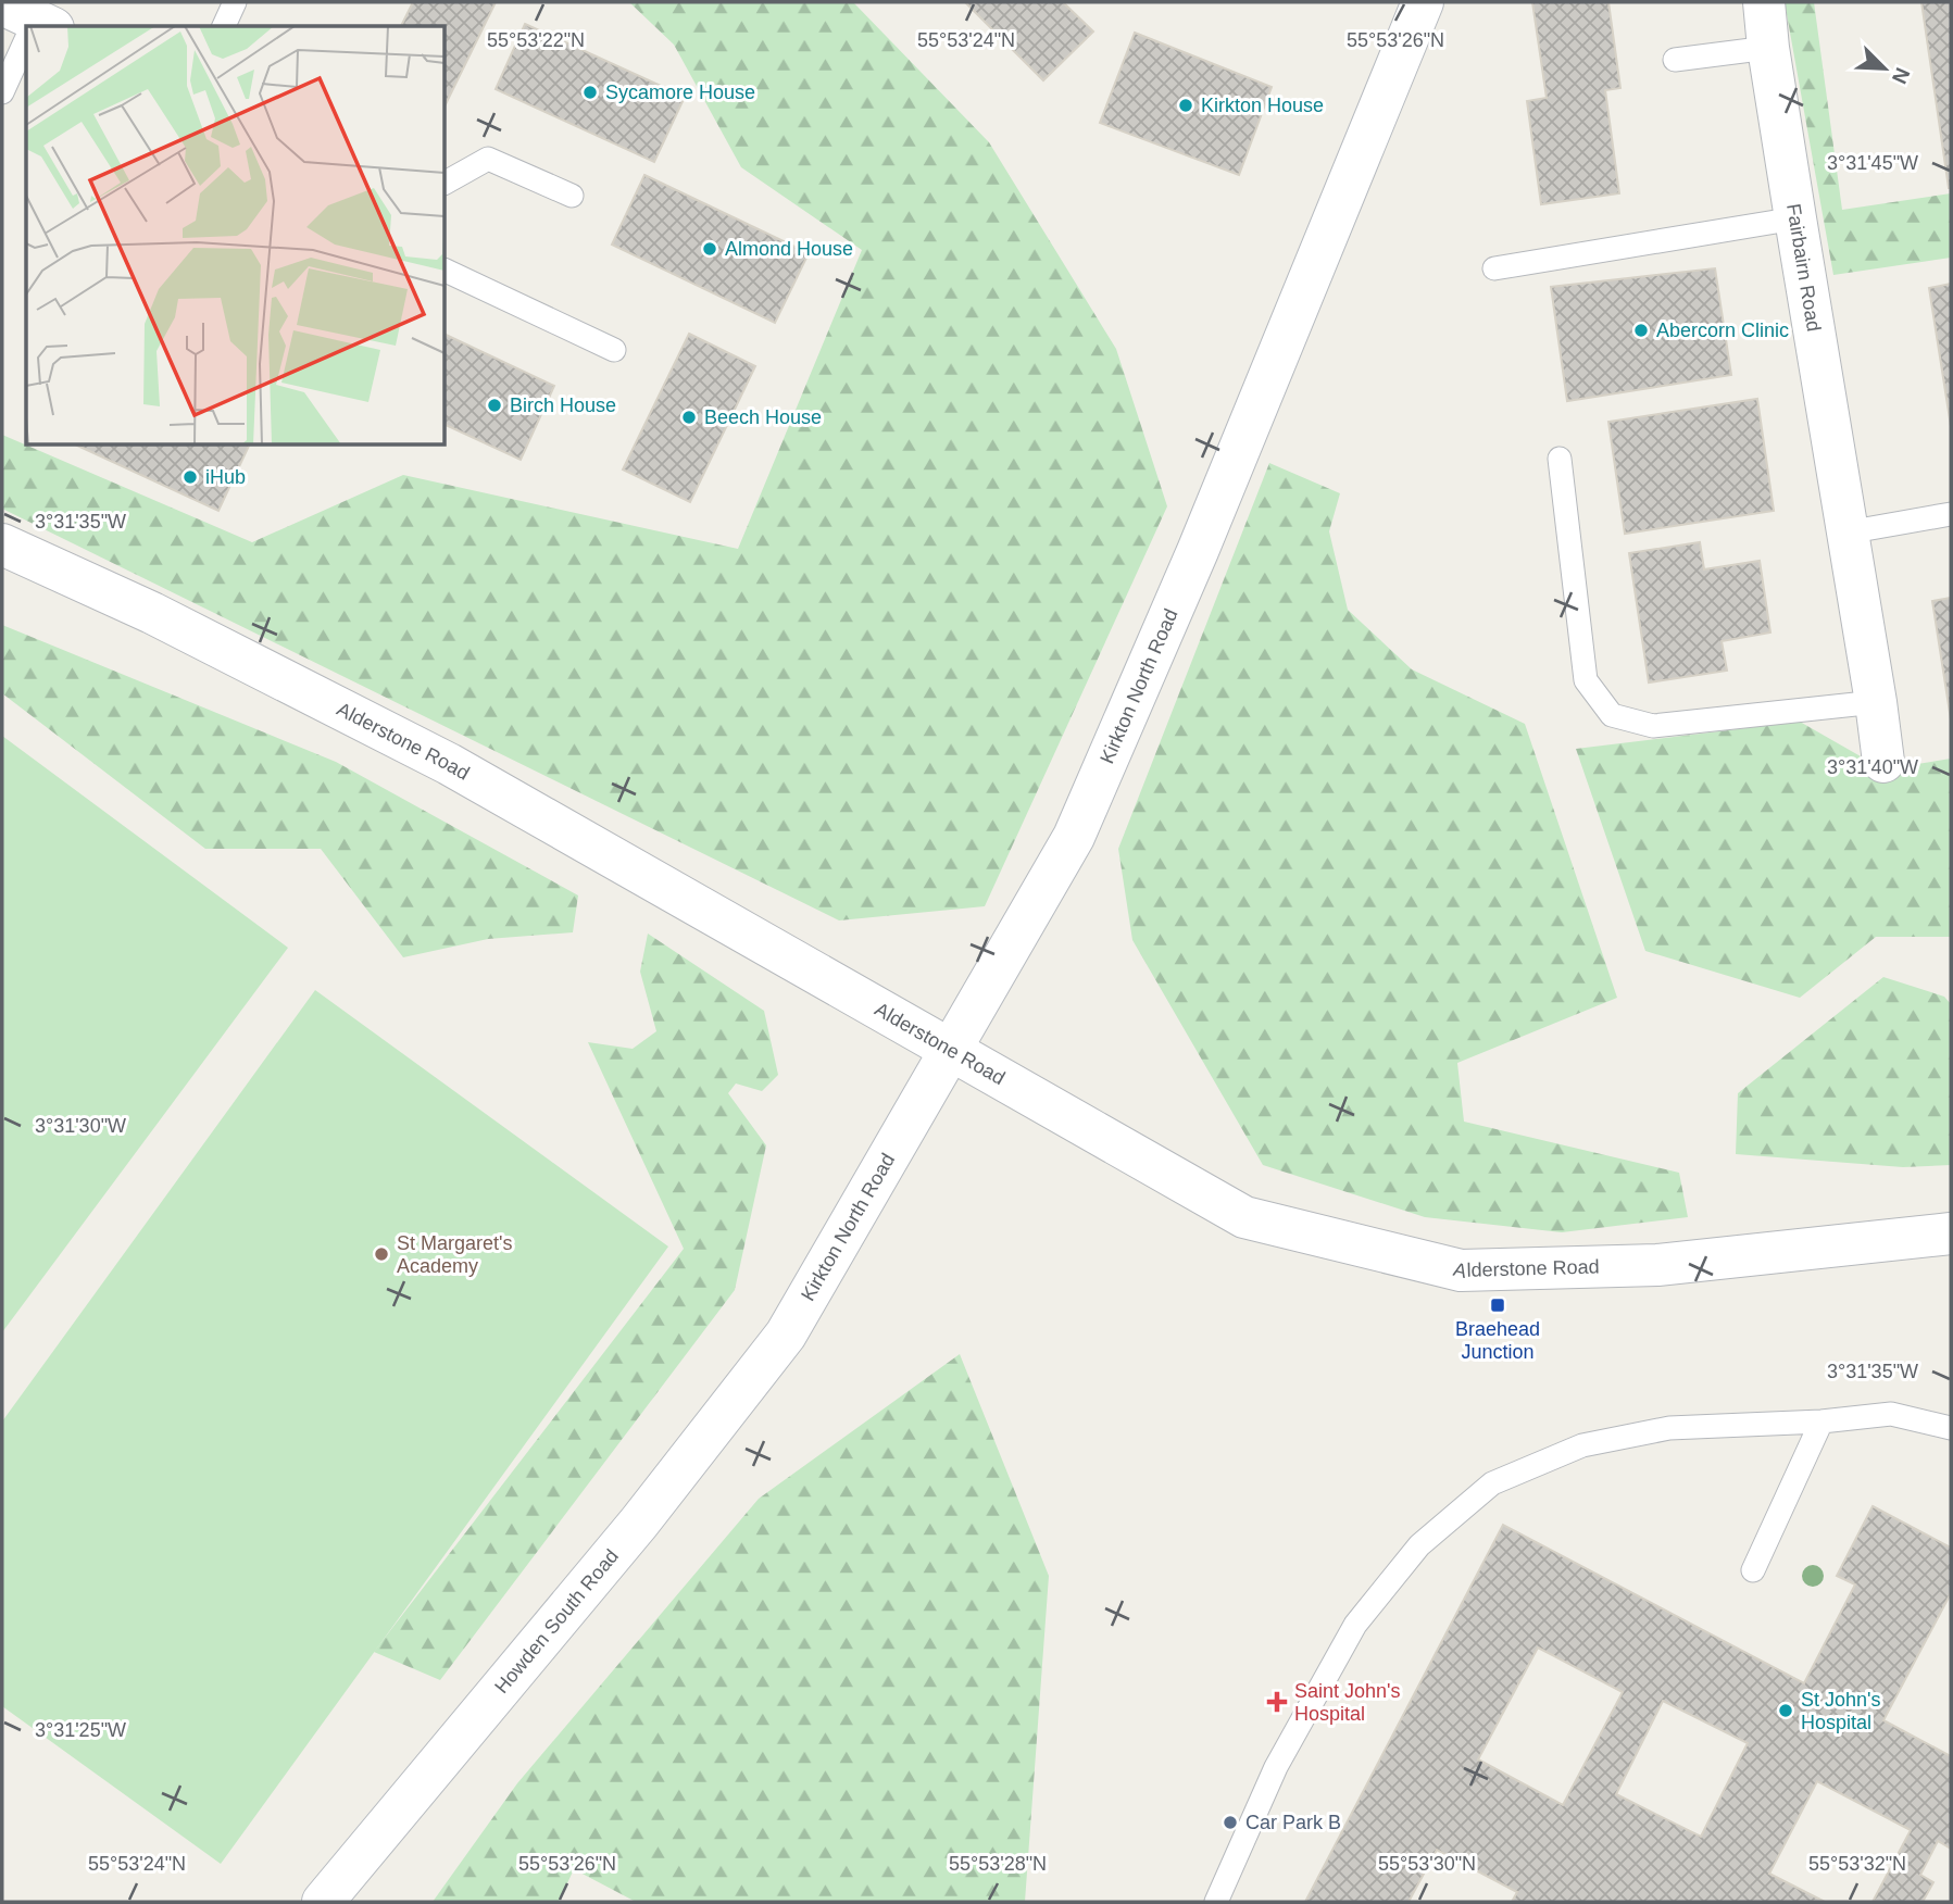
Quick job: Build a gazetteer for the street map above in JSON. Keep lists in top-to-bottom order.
{
  "streets": {
    "street": [
      "Fairbairn Road",
      "Kirkton North Road",
      "Alderstone Road",
      "Howden South Road"
    ]
  },
  "crossings": [
    ["Kirkton North Road", "Alderstone Road"],
    ["Kirkton North Road", "Howden South Road"]
  ],
  "places": {
    "other": [
      "Sycamore House",
      "Kirkton House",
      "Almond House",
      "Abercorn Clinic",
      "Birch House",
      "Beech House",
      "iHub",
      "St Margaret's Academy",
      "St John's Hospital",
      "Car Park B"
    ],
    "transit": ["Braehead Junction"],
    "health": ["Saint John's Hospital"]
  },
  "north": "bottom right",
  "coordinates": [
    "55°53'22\"N",
    "55°53'24\"N",
    "55°53'26\"N",
    "3°31'45\"W",
    "3°31'35\"W",
    "3°31'40\"W",
    "3°31'30\"W",
    "3°31'25\"W",
    "55°53'28\"N",
    "55°53'30\"N",
    "55°53'32\"N"
  ]
}
